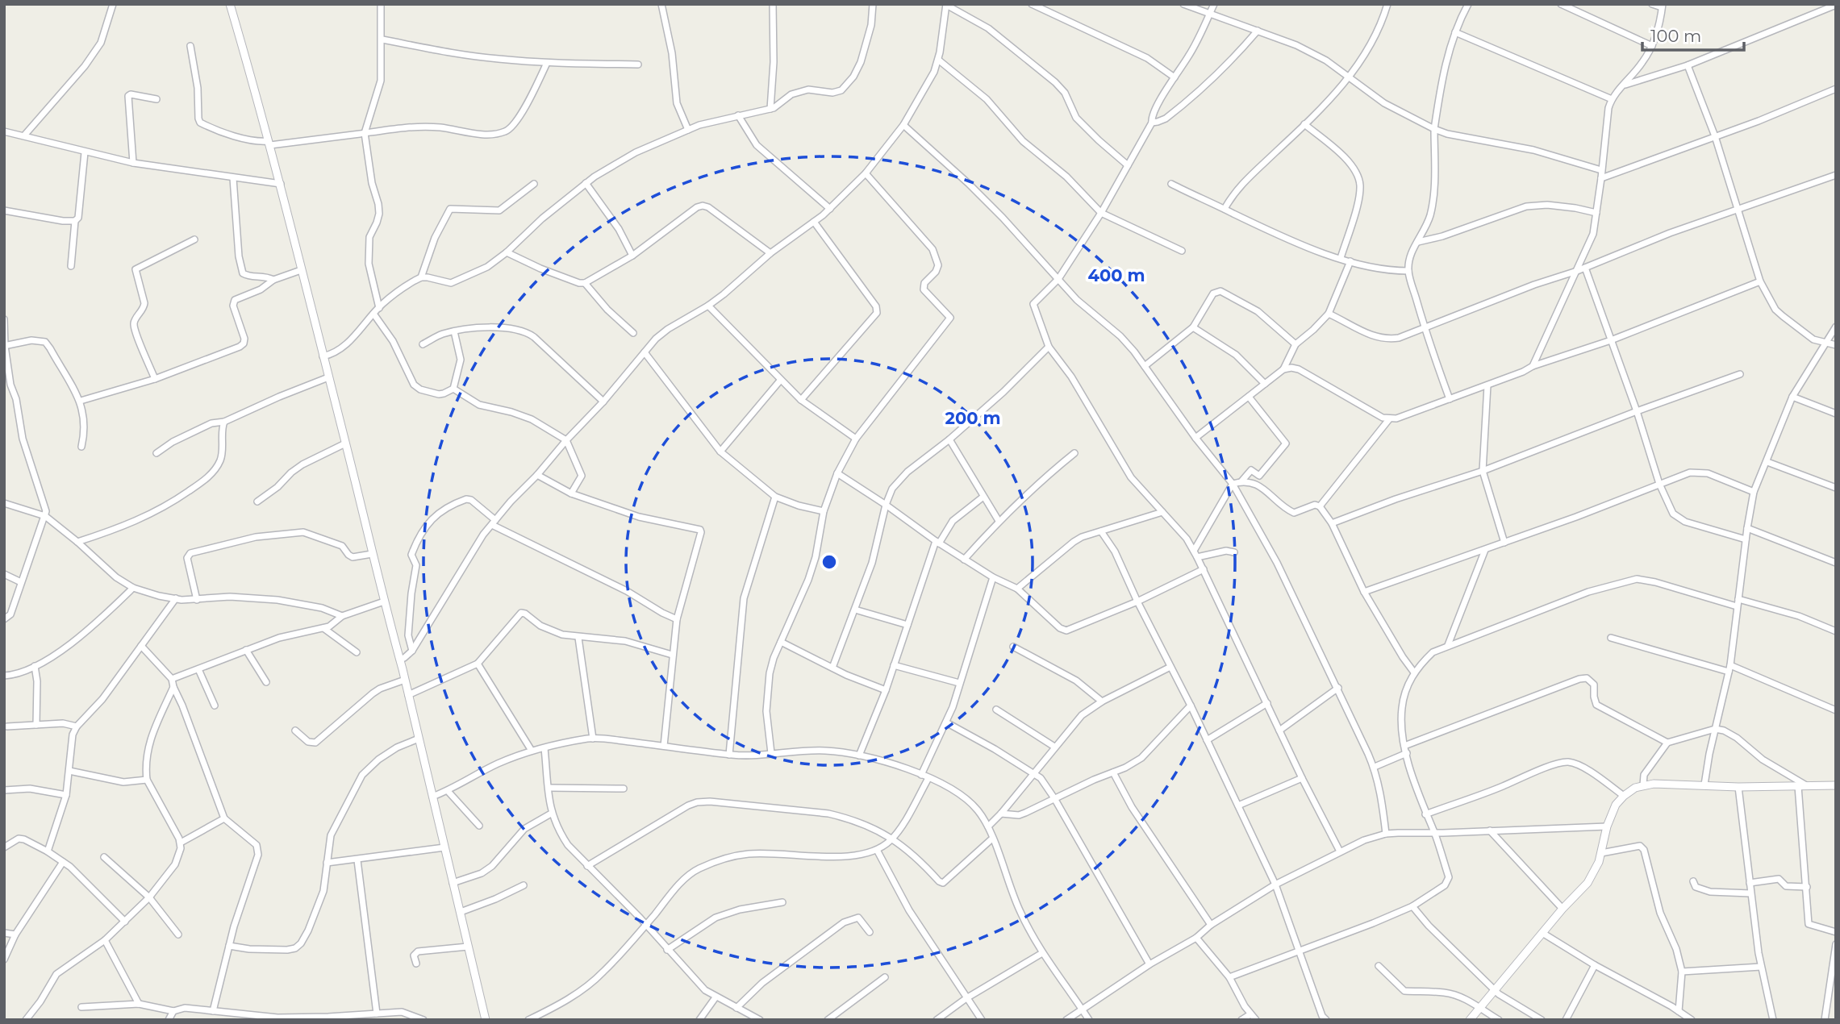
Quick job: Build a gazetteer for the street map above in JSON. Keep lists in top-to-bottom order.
{
  "scale_bar": "100 m",
  "rings": ["400 m", "200 m"]
}
